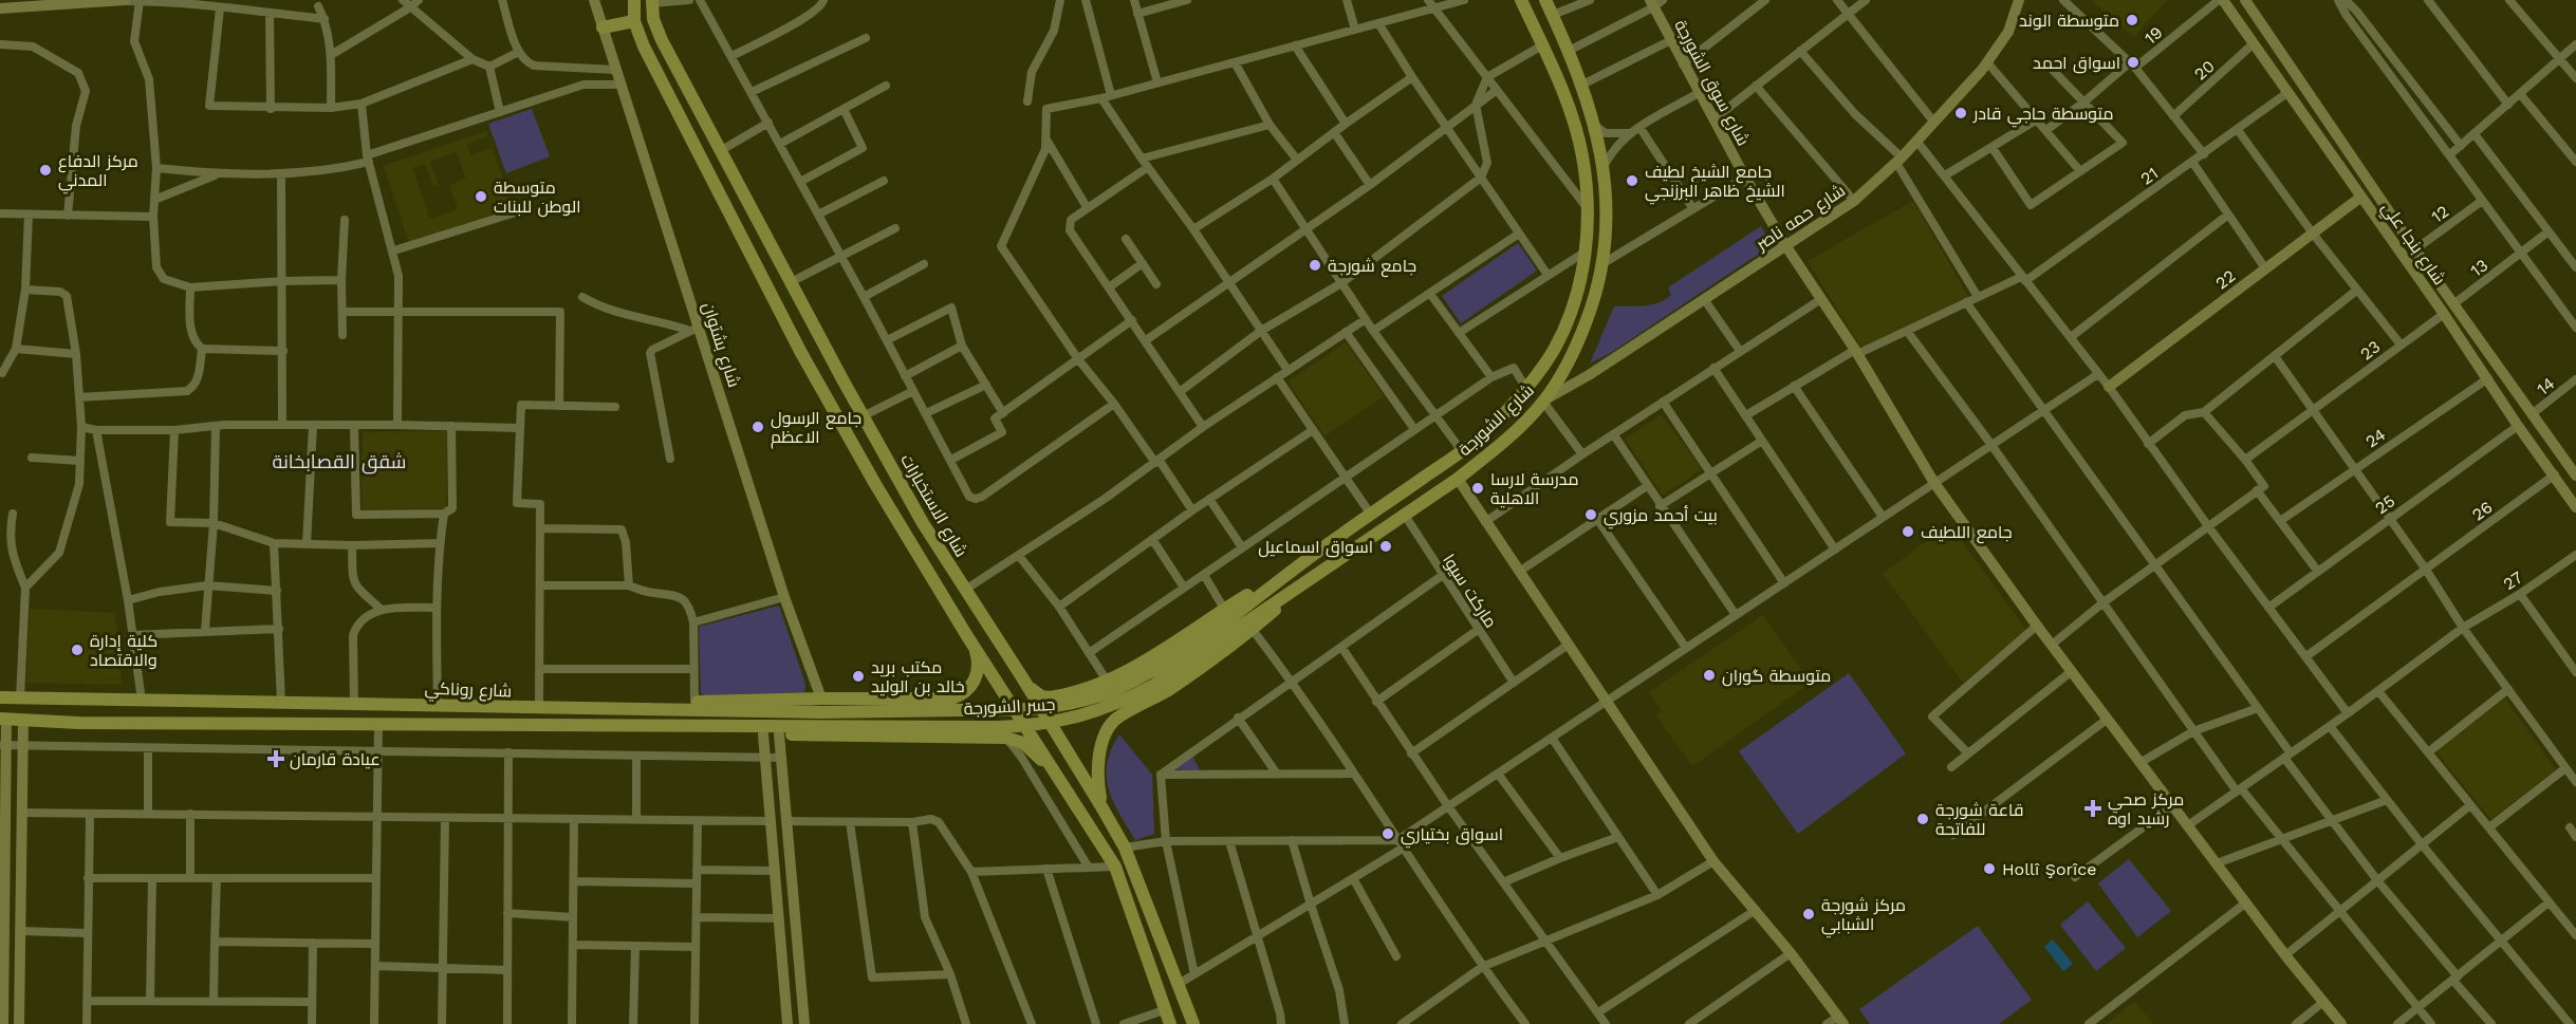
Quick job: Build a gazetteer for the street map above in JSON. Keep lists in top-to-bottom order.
{
  "streets": {
    "main road": [
      "شارع الشورجة",
      "شارع الاستخبارات",
      "شارع روناكي",
      "جسر الشورجة"
    ],
    "street": [
      "19",
      "20",
      "شارع سوق الشورجة",
      "21",
      "12",
      "شارع حمه ناصر",
      "شارع بنجا علي",
      "13",
      "22",
      "شارع بشتوان",
      "23",
      "14",
      "24",
      "25",
      "26",
      "27",
      "مارکت سیوا"
    ]
  },
  "crossings": [
    ["19", "شارع بنجا علي"],
    ["20", "شارع بنجا علي"],
    ["شارع سوق الشورجة", "21"],
    ["شارع سوق الشورجة", "شارع حمه ناصر"],
    ["شارع سوق الشورجة", "27"],
    ["21", "شارع بنجا علي"],
    ["12", "شارع بنجا علي"],
    ["شارع حمه ناصر", "شارع الشورجة"],
    ["شارع بنجا علي", "13"],
    ["شارع بنجا علي", "22"],
    ["شارع بنجا علي", "23"],
    ["شارع بنجا علي", "14"],
    ["شارع بنجا علي", "24"],
    ["شارع بنجا علي", "25"],
    ["شارع بنجا علي", "26"],
    ["شارع الشورجة", "مارکت سیوا"],
    ["شارع الشورجة", "جسر الشورجة"],
    ["شارع روناكي", "جسر الشورجة"]
  ],
  "districts": ["شقق القصابخانة"],
  "places": {
    "other": [
      "متوسطة الوند",
      "اسواق احمد",
      "متوسطة حاجي قادر",
      "مركز الدفاع المدني",
      "جامع الشيخ لطيف الشيخ ظاهر البرزنجي",
      "متوسطة الوطن للبنات",
      "جامع شورجة",
      "جامع الرسول الاعظم",
      "مدرسة لارسا الاهلية",
      "بيت أحمد مزوري",
      "جامع اللطيف",
      "اسواق اسماعيل",
      "كلية إدارة والاقتصاد",
      "متوسطة گوران",
      "مكتب بريد خالد بن الوليد",
      "قاعة شورجة للفاتحة",
      "اسواق بختياري",
      "Hollî Şorîce",
      "مركز شورجة الشبابي"
    ],
    "health": ["عيادة قارمان", "مركز صحي رشيد اوه"]
  }
}
